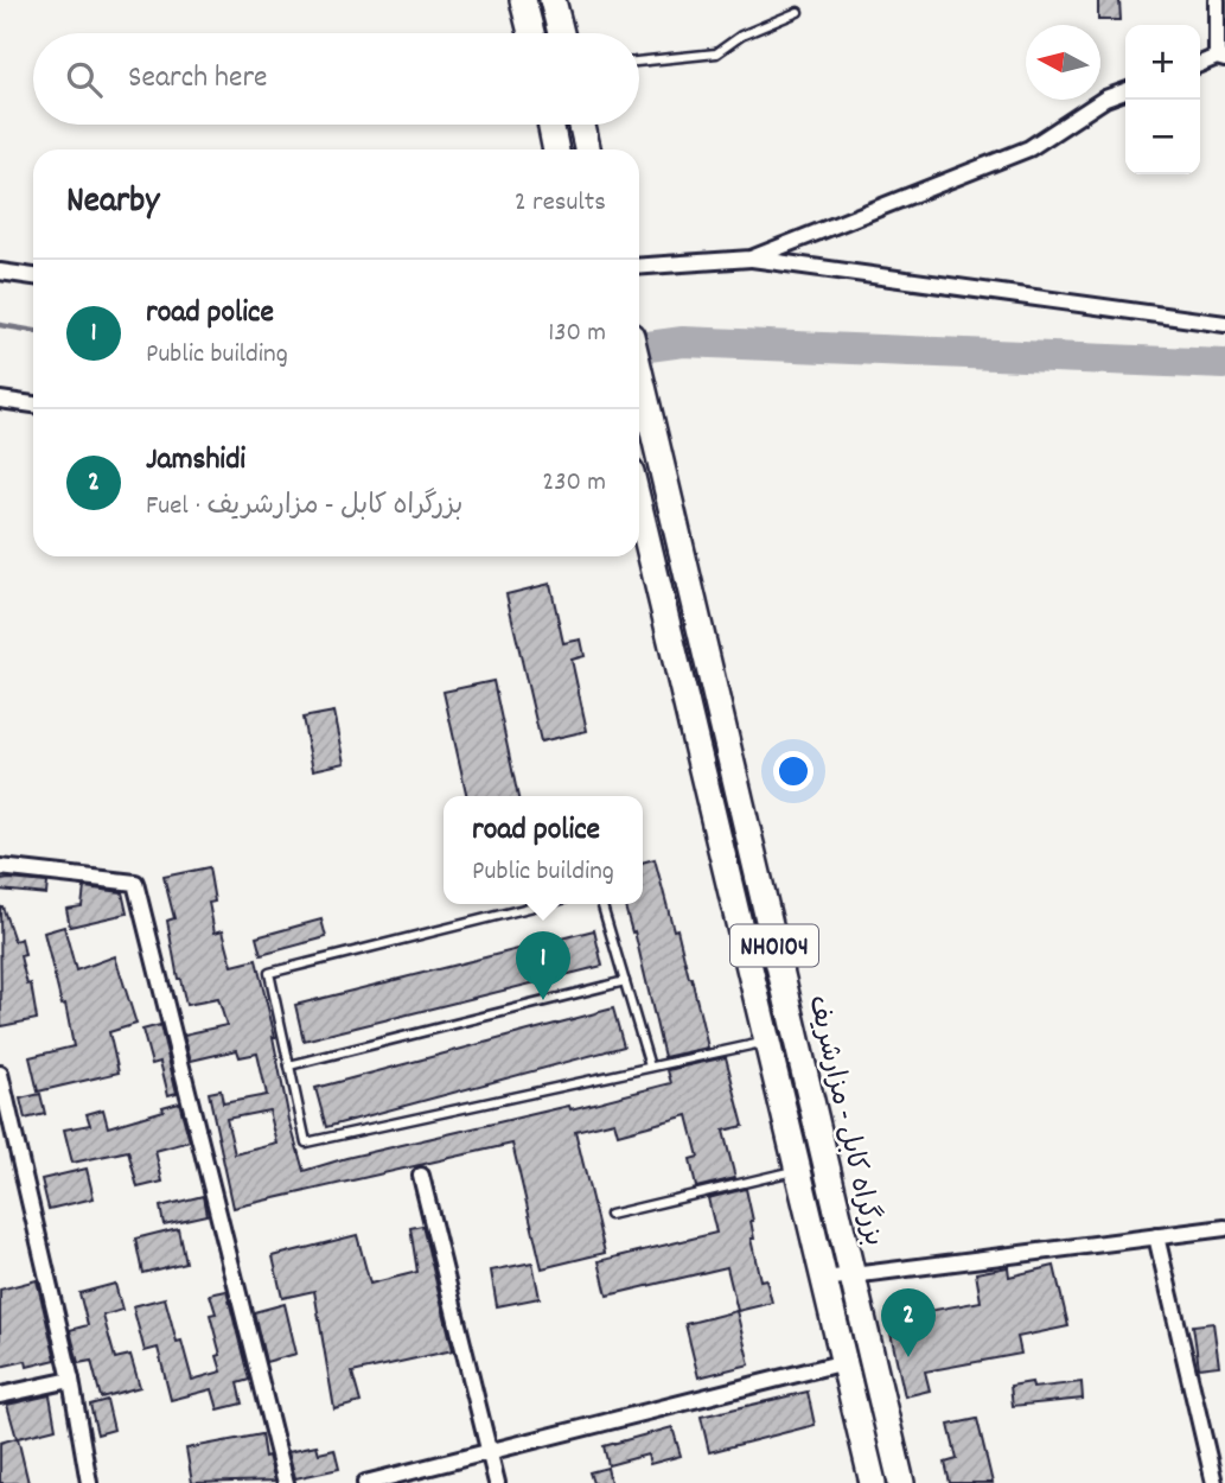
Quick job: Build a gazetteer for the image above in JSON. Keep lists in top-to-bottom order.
{
  "streets": {
    "highway": ["NH0104", "بزرگراه کابل - مزارشریف"]
  },
  "north": "left",
  "page": {
    "map_buttons": ["+", "−"],
    "search": "Search here",
    "heading": ["Nearby", "2 results"],
    "list": [
      {
        "mark": "1",
        "name": "road police",
        "note": "Public building",
        "value": "130 m"
      },
      {
        "mark": "2",
        "name": "Jamshidi",
        "note": "Fuel · بزرگراه کابل - مزارشریف",
        "value": "230 m"
      }
    ],
    "popup": ["road police", "Public building"],
    "pins": ["1", "2"]
  }
}
